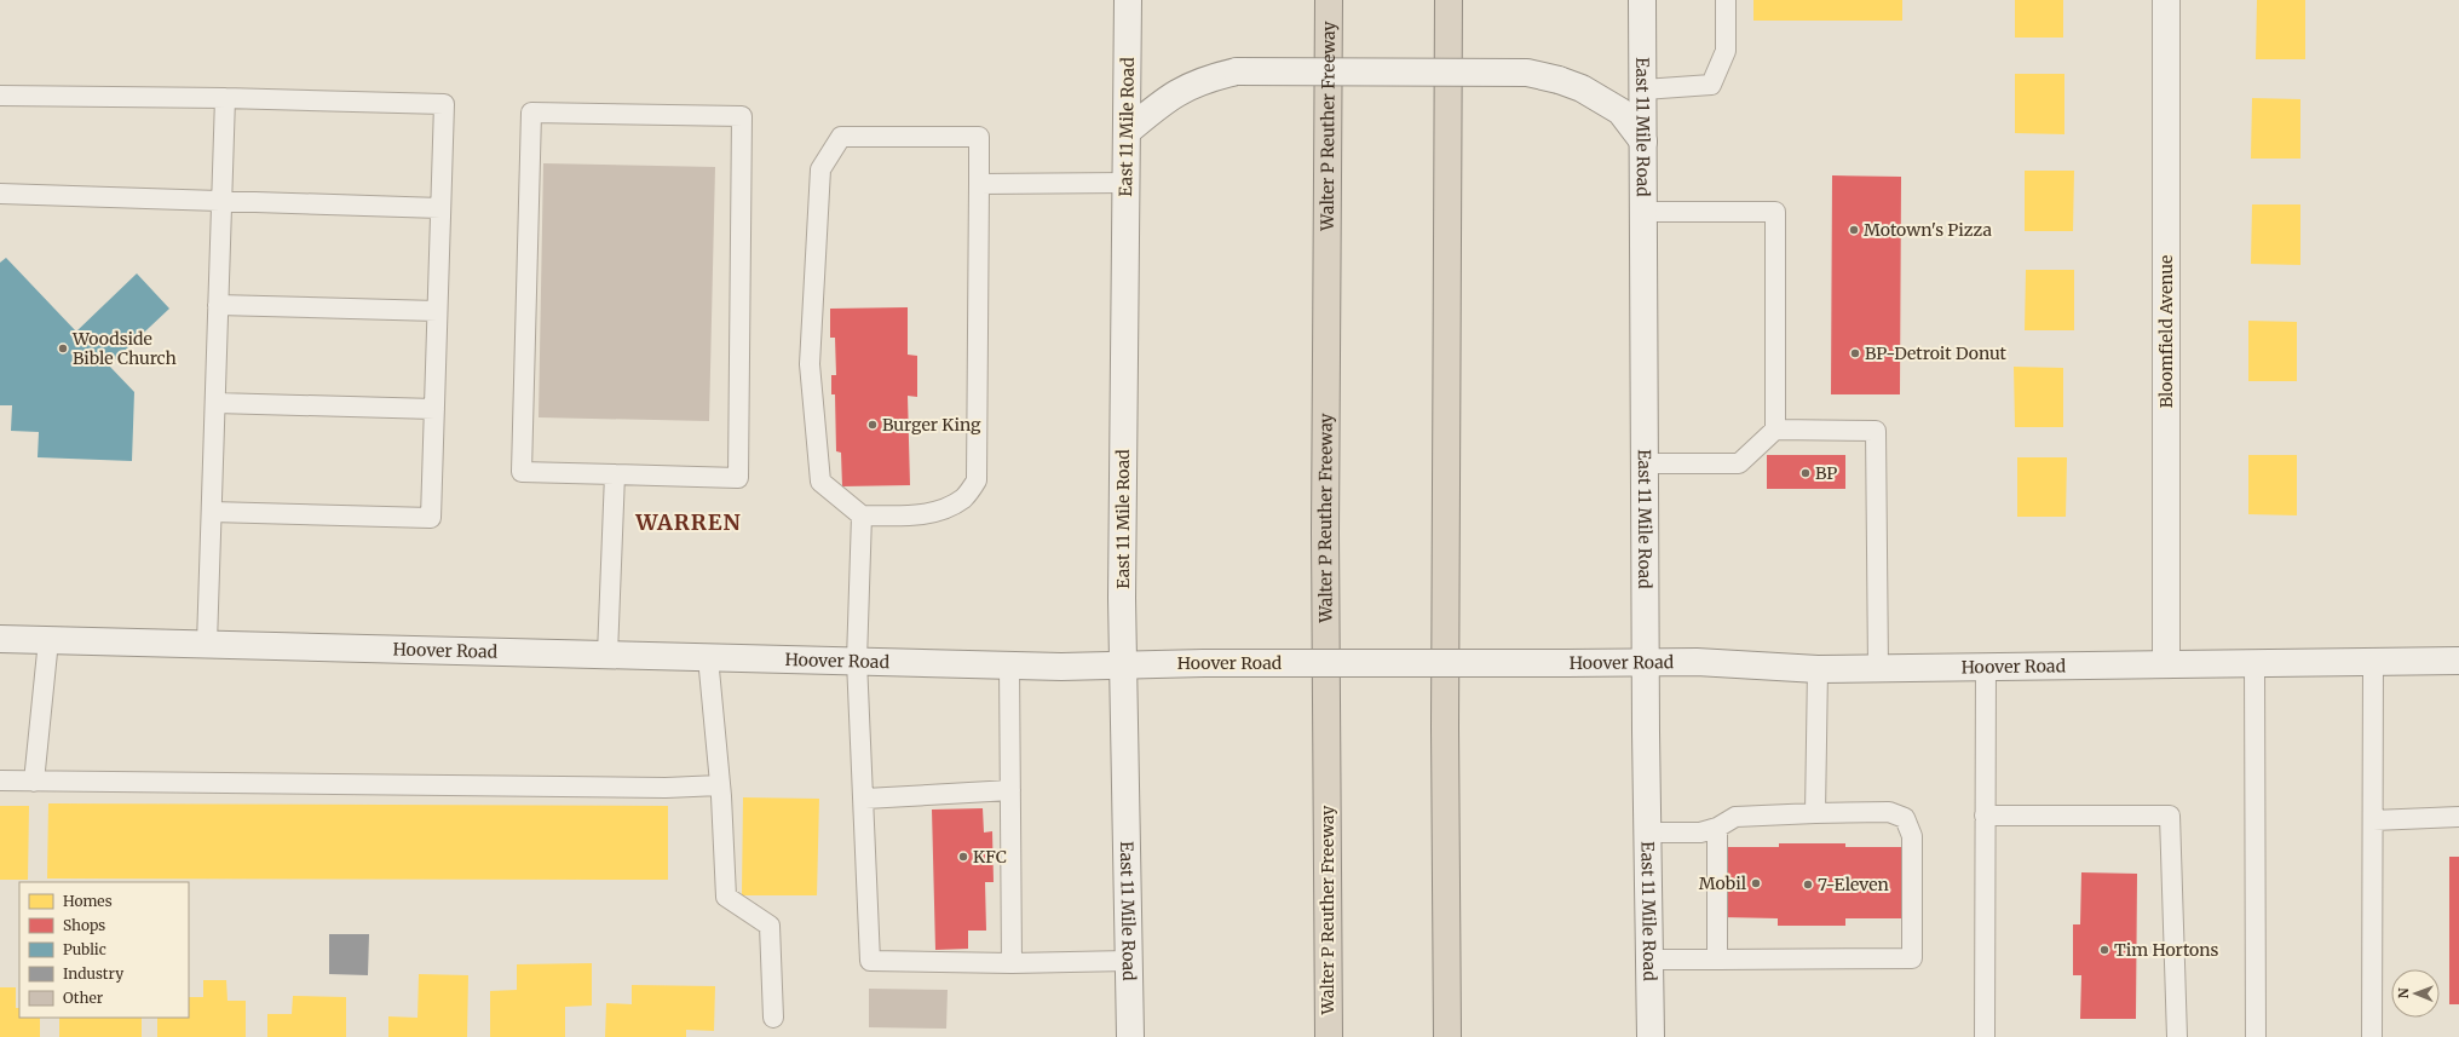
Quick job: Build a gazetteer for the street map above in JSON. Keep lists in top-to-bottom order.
{
  "streets": {
    "highway": ["Walter P Reuther Freeway"],
    "main road": ["East 11 Mile Road", "Bloomfield Avenue", "Hoover Road"]
  },
  "crossings": [
    ["East 11 Mile Road", "Hoover Road"],
    ["Bloomfield Avenue", "Hoover Road"]
  ],
  "districts": ["WARREN"],
  "places": [
    "Motown's Pizza",
    "Woodside Bible Church",
    "BP-Detroit Donut",
    "Burger King",
    "BP",
    "KFC",
    "Mobil",
    "7-Eleven",
    "Tim Hortons"
  ],
  "legend": [
    "Homes",
    "Shops",
    "Public",
    "Industry",
    "Other"
  ],
  "north": "left"
}
